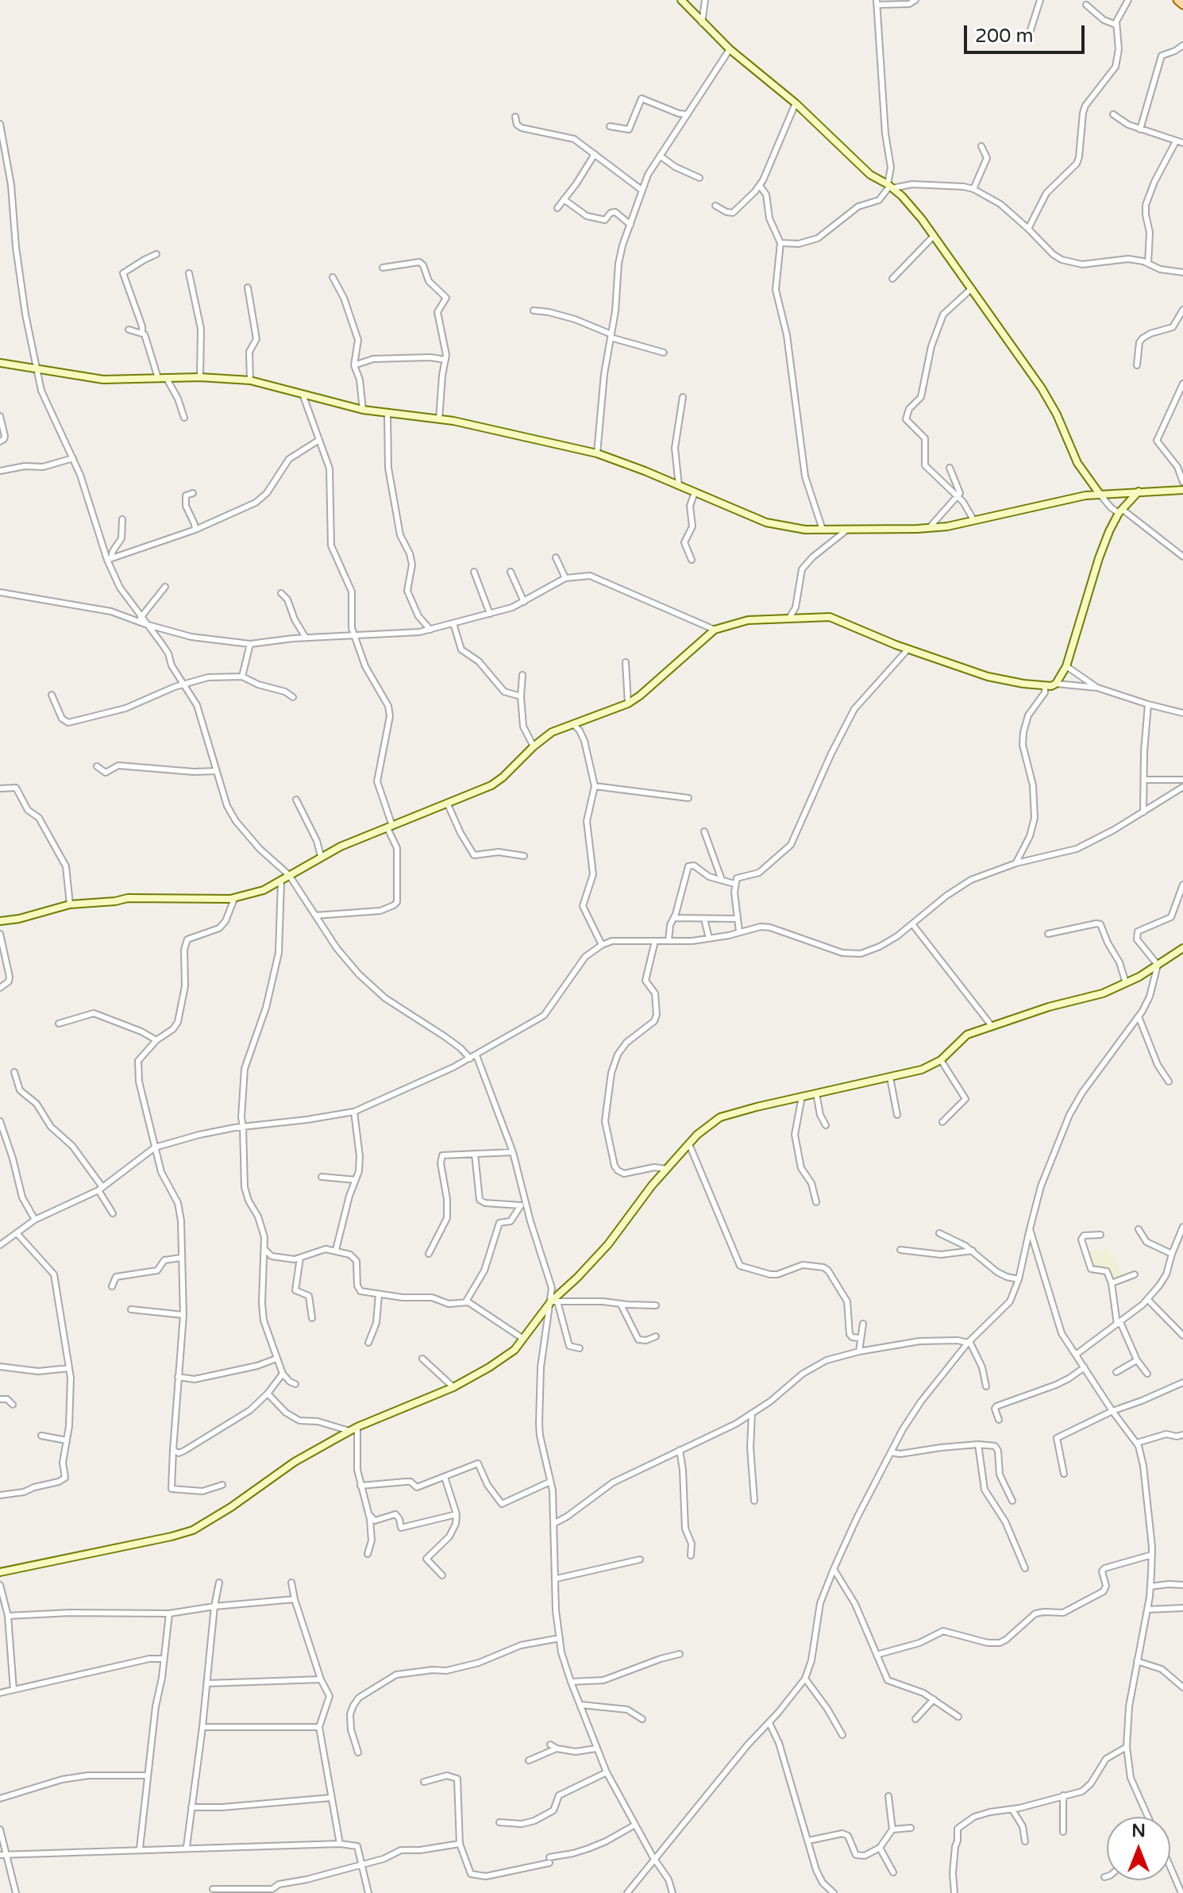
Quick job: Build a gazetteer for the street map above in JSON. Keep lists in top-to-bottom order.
{
  "scale_bar": "200 m",
  "north": "top"
}
